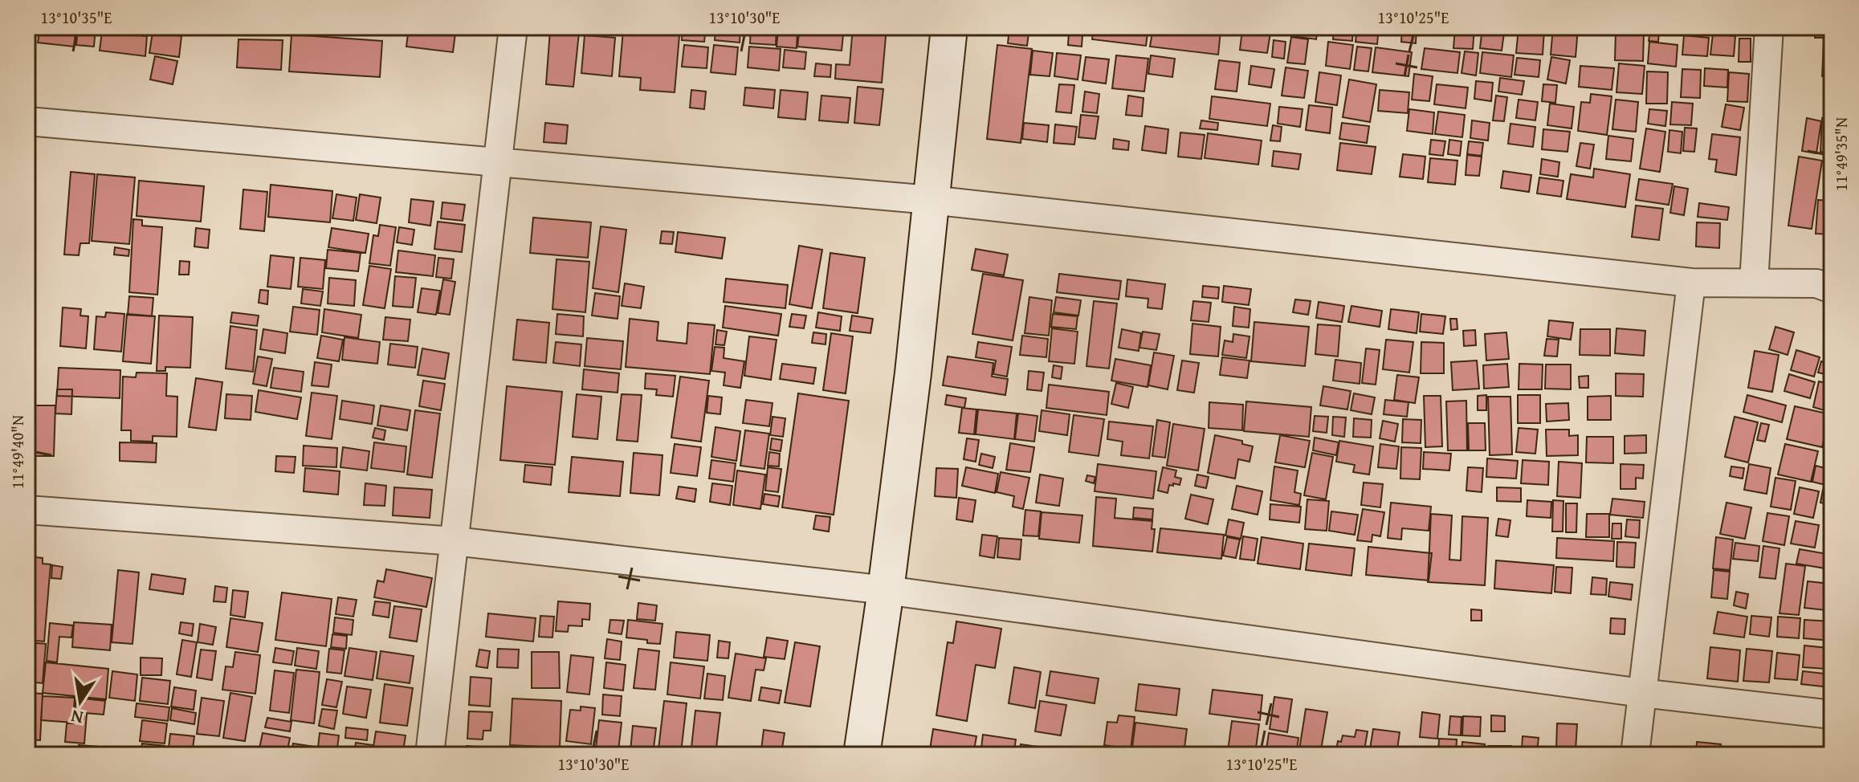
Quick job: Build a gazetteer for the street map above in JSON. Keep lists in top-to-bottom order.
{
  "north": "bottom",
  "coordinates": [
    "13°10'35\"E",
    "13°10'30\"E",
    "13°10'25\"E",
    "11°49'35\"N",
    "11°49'40\"N"
  ]
}
